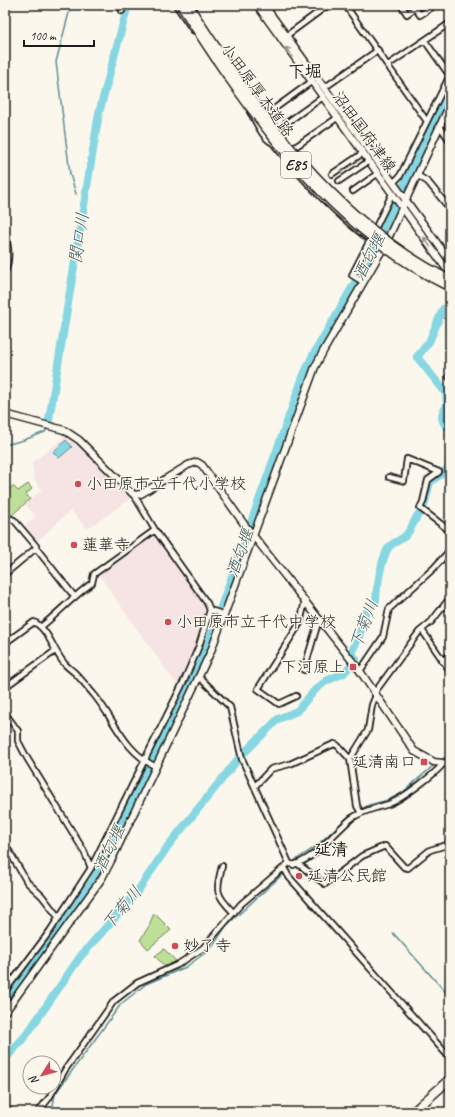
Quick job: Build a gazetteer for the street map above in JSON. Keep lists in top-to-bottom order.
{
  "streets": {
    "highway": ["小田原厚木道路", "E85"],
    "main road": ["沼田国府津線"]
  },
  "districts": ["下堀", "延清"],
  "water": ["関口川", "酒匂堰", "下菊川"],
  "places": {
    "other": [
      "小田原市立千代小学校",
      "蓮華寺",
      "小田原市立千代中学校",
      "延清公民館",
      "妙了寺"
    ],
    "transit": ["下河原上", "延清南口"]
  },
  "scale_bar": "100 m",
  "north": "bottom left"
}
